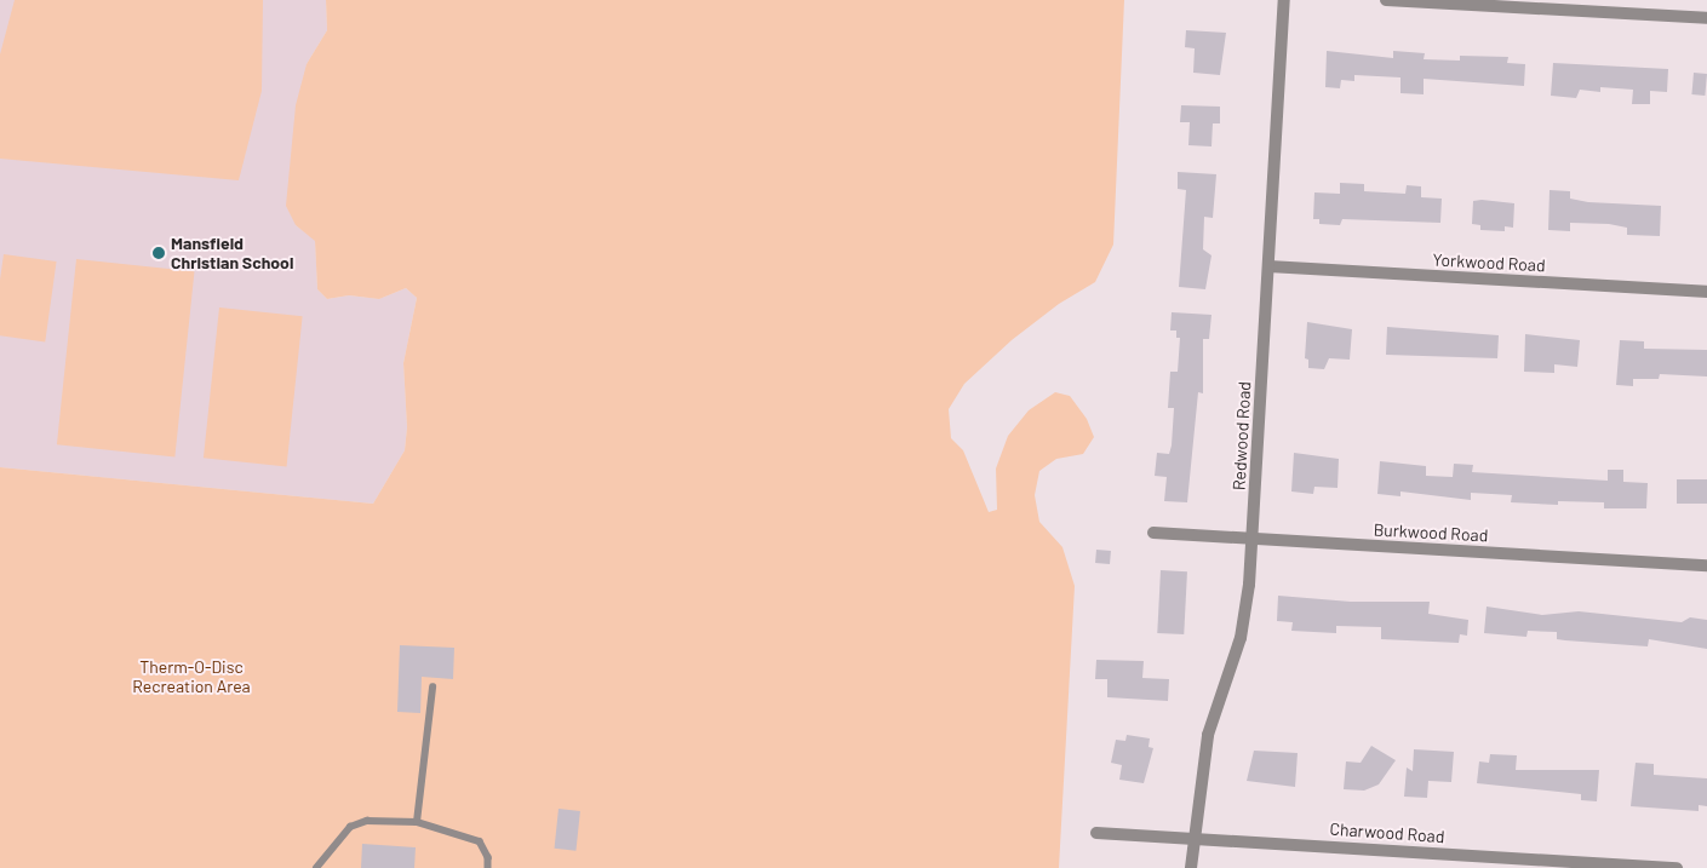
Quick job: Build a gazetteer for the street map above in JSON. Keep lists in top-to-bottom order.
{
  "streets": {
    "street": [
      "Yorkwood Road",
      "Redwood Road",
      "Burkwood Road",
      "Charwood Road"
    ]
  },
  "crossings": [
    ["Yorkwood Road", "Redwood Road"],
    ["Redwood Road", "Burkwood Road"],
    ["Redwood Road", "Charwood Road"]
  ],
  "parks": ["Therm-O-Disc Recreation Area"],
  "places": ["Mansfield Christian School"]
}
